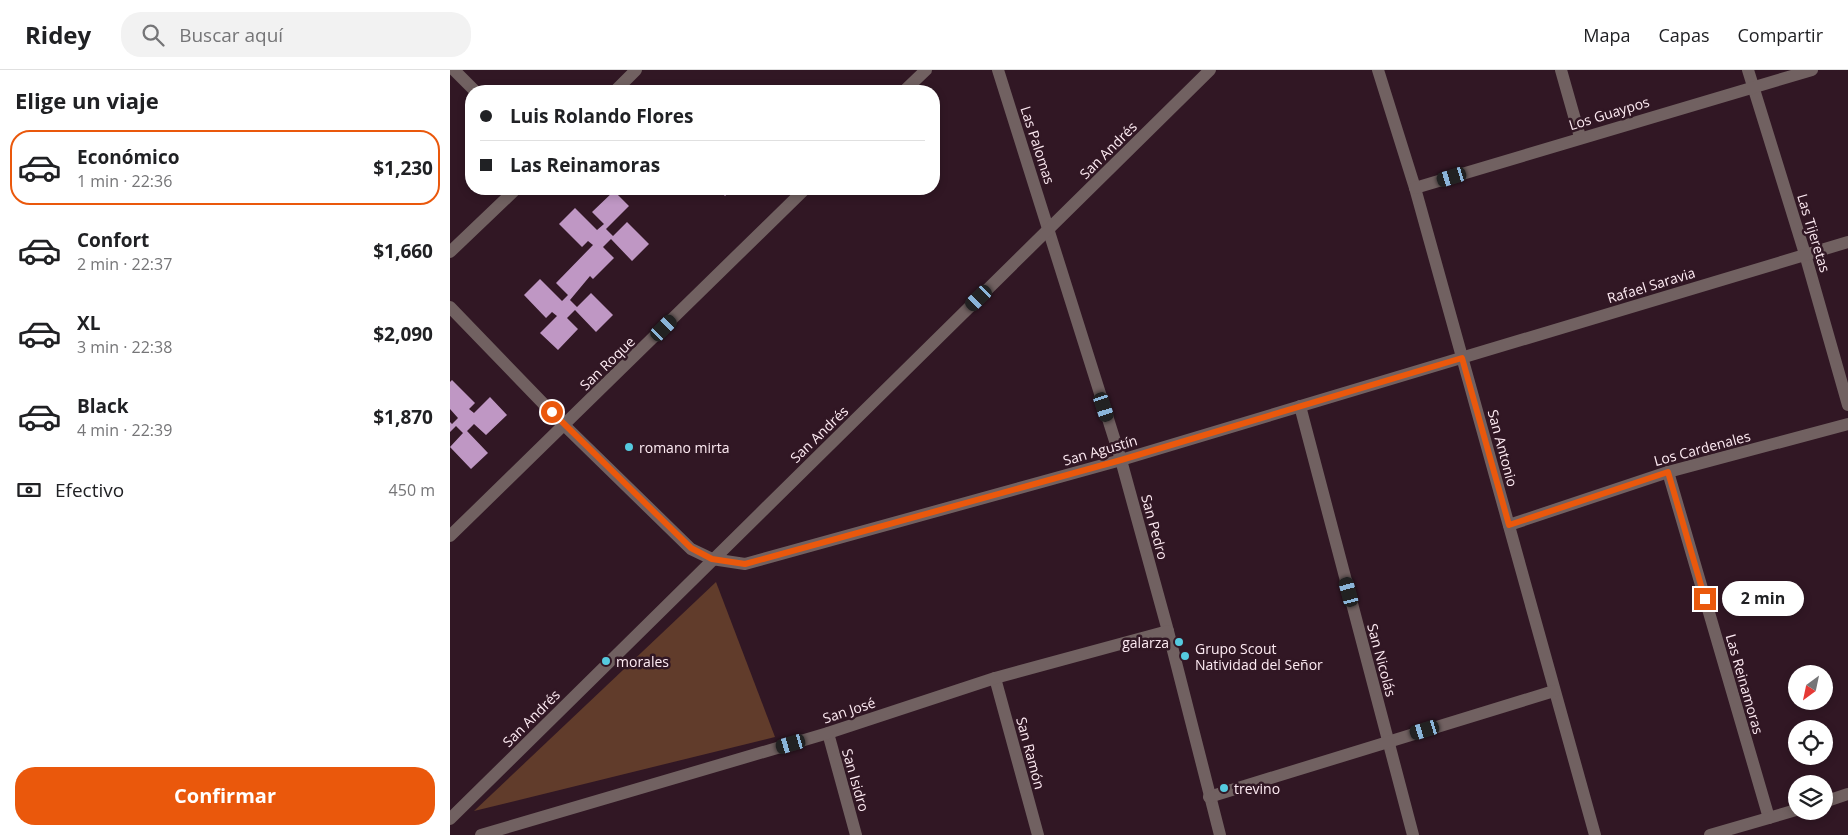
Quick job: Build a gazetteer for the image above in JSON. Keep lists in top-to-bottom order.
{
  "streets": {
    "street": [
      "Los Guaypos",
      "Las Palomas",
      "San Andrés",
      "Las Tijeretas",
      "Rafael Saravia",
      "San Roque",
      "San Antonio",
      "Los Cardenales",
      "San Agustín",
      "San Pedro",
      "San Nicolás",
      "Las Reinamoras",
      "San José",
      "San Ramón",
      "San Isidro"
    ]
  },
  "crossings": [
    ["Los Guaypos", "Las Tijeretas"],
    ["Los Guaypos", "San Antonio"],
    ["Las Palomas", "San Andrés"],
    ["Las Palomas", "San Pedro"],
    ["San Andrés", "San Agustín"],
    ["San Andrés", "San Pedro"],
    ["Las Tijeretas", "Rafael Saravia"],
    ["Rafael Saravia", "San Antonio"],
    ["Rafael Saravia", "San Agustín"],
    ["San Antonio", "Los Cardenales"],
    ["San Antonio", "San Agustín"],
    ["Los Cardenales", "Las Reinamoras"],
    ["San Agustín", "San Pedro"],
    ["San Agustín", "San Nicolás"],
    ["San Pedro", "San José"],
    ["San José", "San Ramón"],
    ["San José", "San Isidro"]
  ],
  "places": [
    "romano mirta",
    "galarza",
    "Grupo Scout Natividad del Señor",
    "morales",
    "trevino"
  ],
  "north": "bottom left",
  "page": {
    "header": "Ridey",
    "search": "Buscar aquí",
    "nav": ["Mapa", "Capas", "Compartir"],
    "heading": "Elige un viaje",
    "banner": ["Luis Rolando Flores", "Las Reinamoras"],
    "list": [
      {
        "name": "Económico",
        "note": "1 min · 22:36",
        "value": "$1,230"
      },
      {
        "name": "Confort",
        "note": "2 min · 22:37",
        "value": "$1,660"
      },
      {
        "name": "XL",
        "note": "3 min · 22:38",
        "value": "$2,090"
      },
      {
        "name": "Black",
        "note": "4 min · 22:39",
        "value": "$1,870"
      }
    ],
    "pay": ["Efectivo", "450 m"],
    "bubble": "2 min",
    "buttons": "Confirmar"
  }
}
